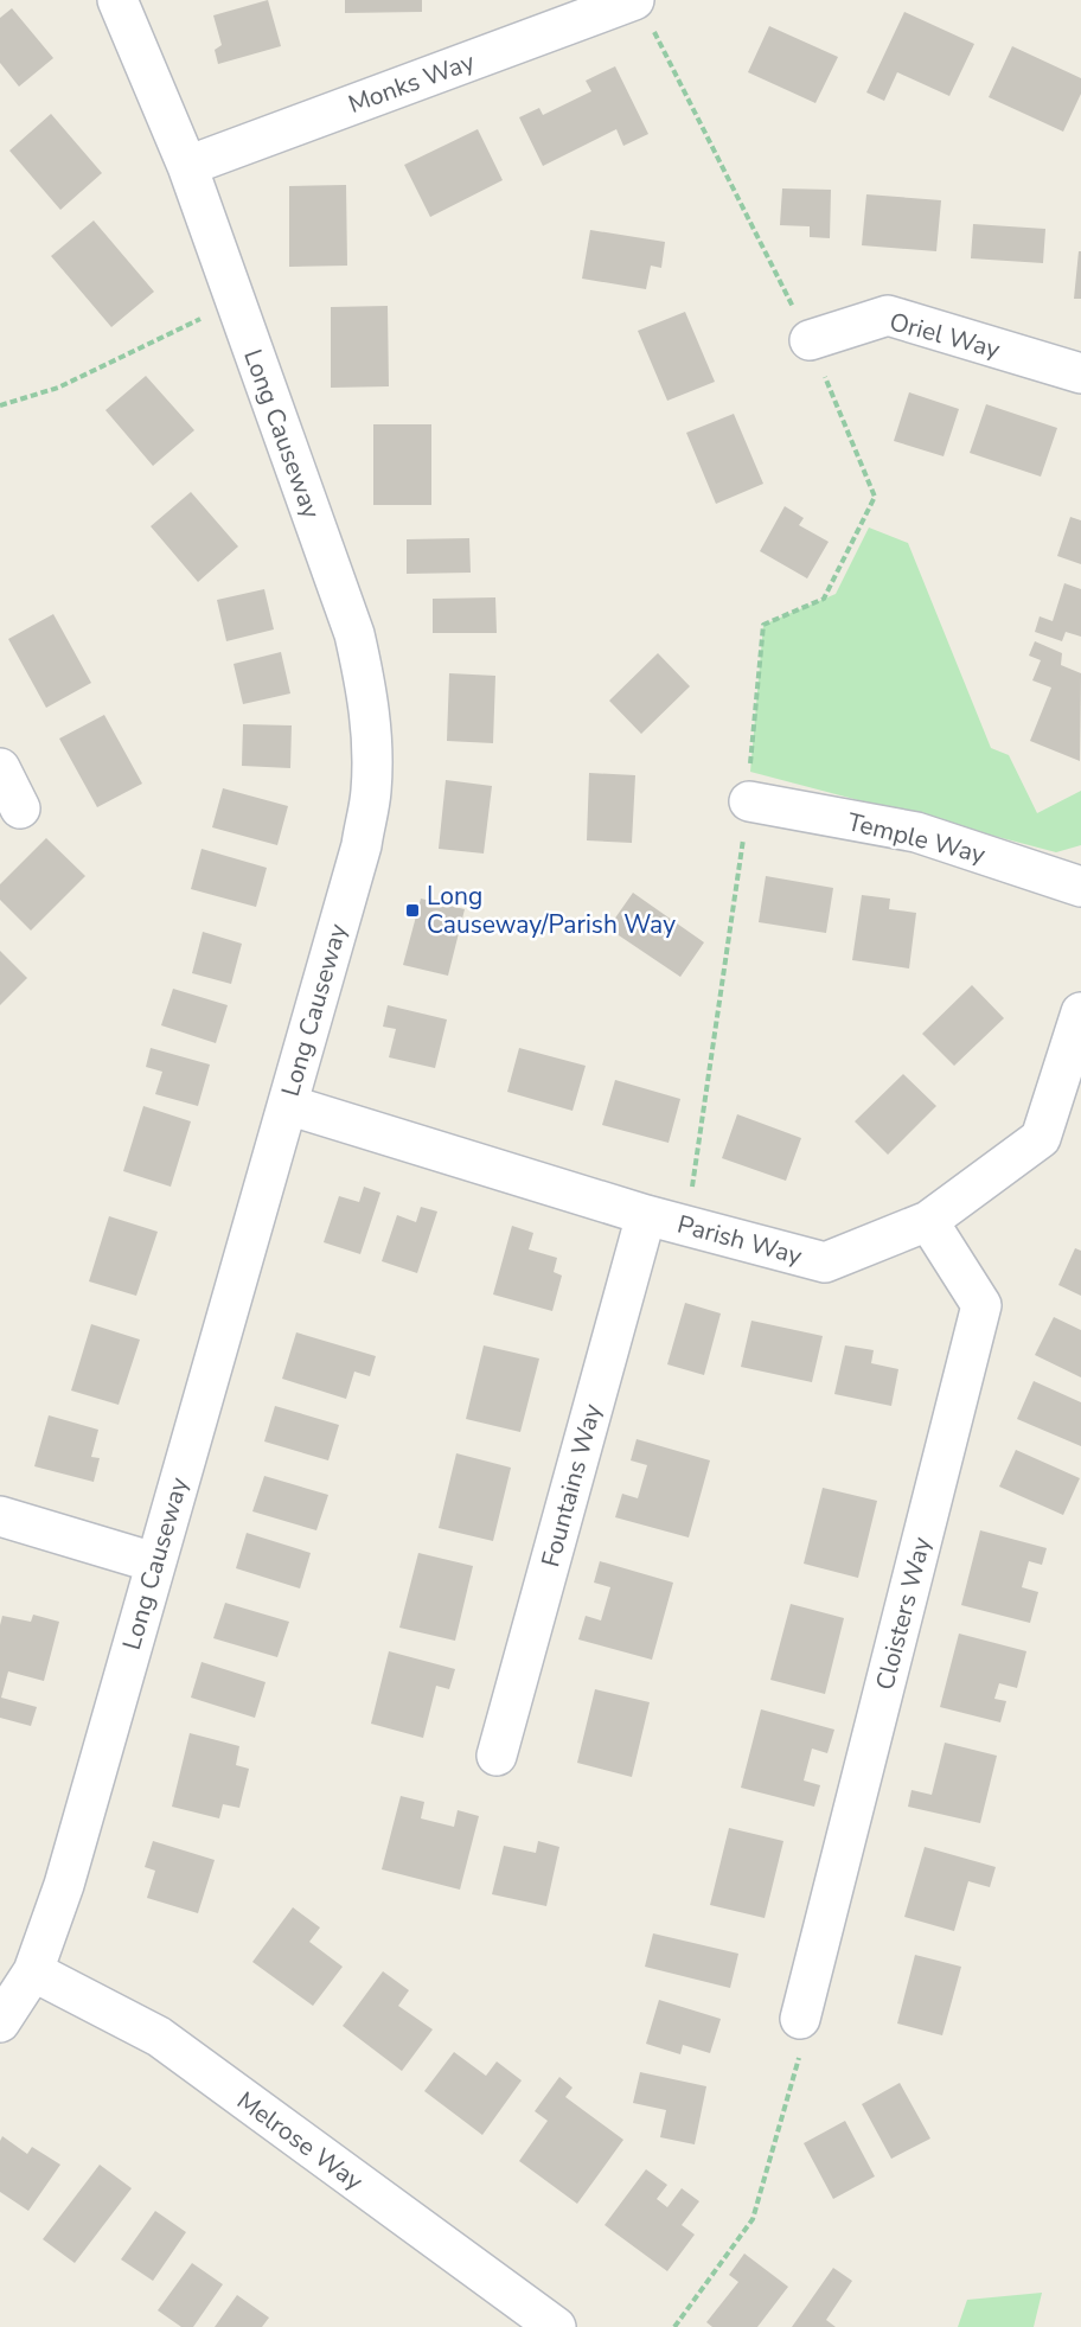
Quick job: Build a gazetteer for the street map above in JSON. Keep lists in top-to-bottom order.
{
  "streets": {
    "street": [
      "Monks Way",
      "Oriel Way",
      "Long Causeway",
      "Temple Way",
      "Parish Way",
      "Fountains Way",
      "Cloisters Way",
      "Melrose Way"
    ]
  },
  "crossings": [
    ["Monks Way", "Long Causeway"],
    ["Long Causeway", "Parish Way"],
    ["Long Causeway", "Melrose Way"],
    ["Parish Way", "Fountains Way"],
    ["Parish Way", "Cloisters Way"]
  ],
  "places": {
    "transit": ["Long Causeway/Parish Way"]
  }
}
